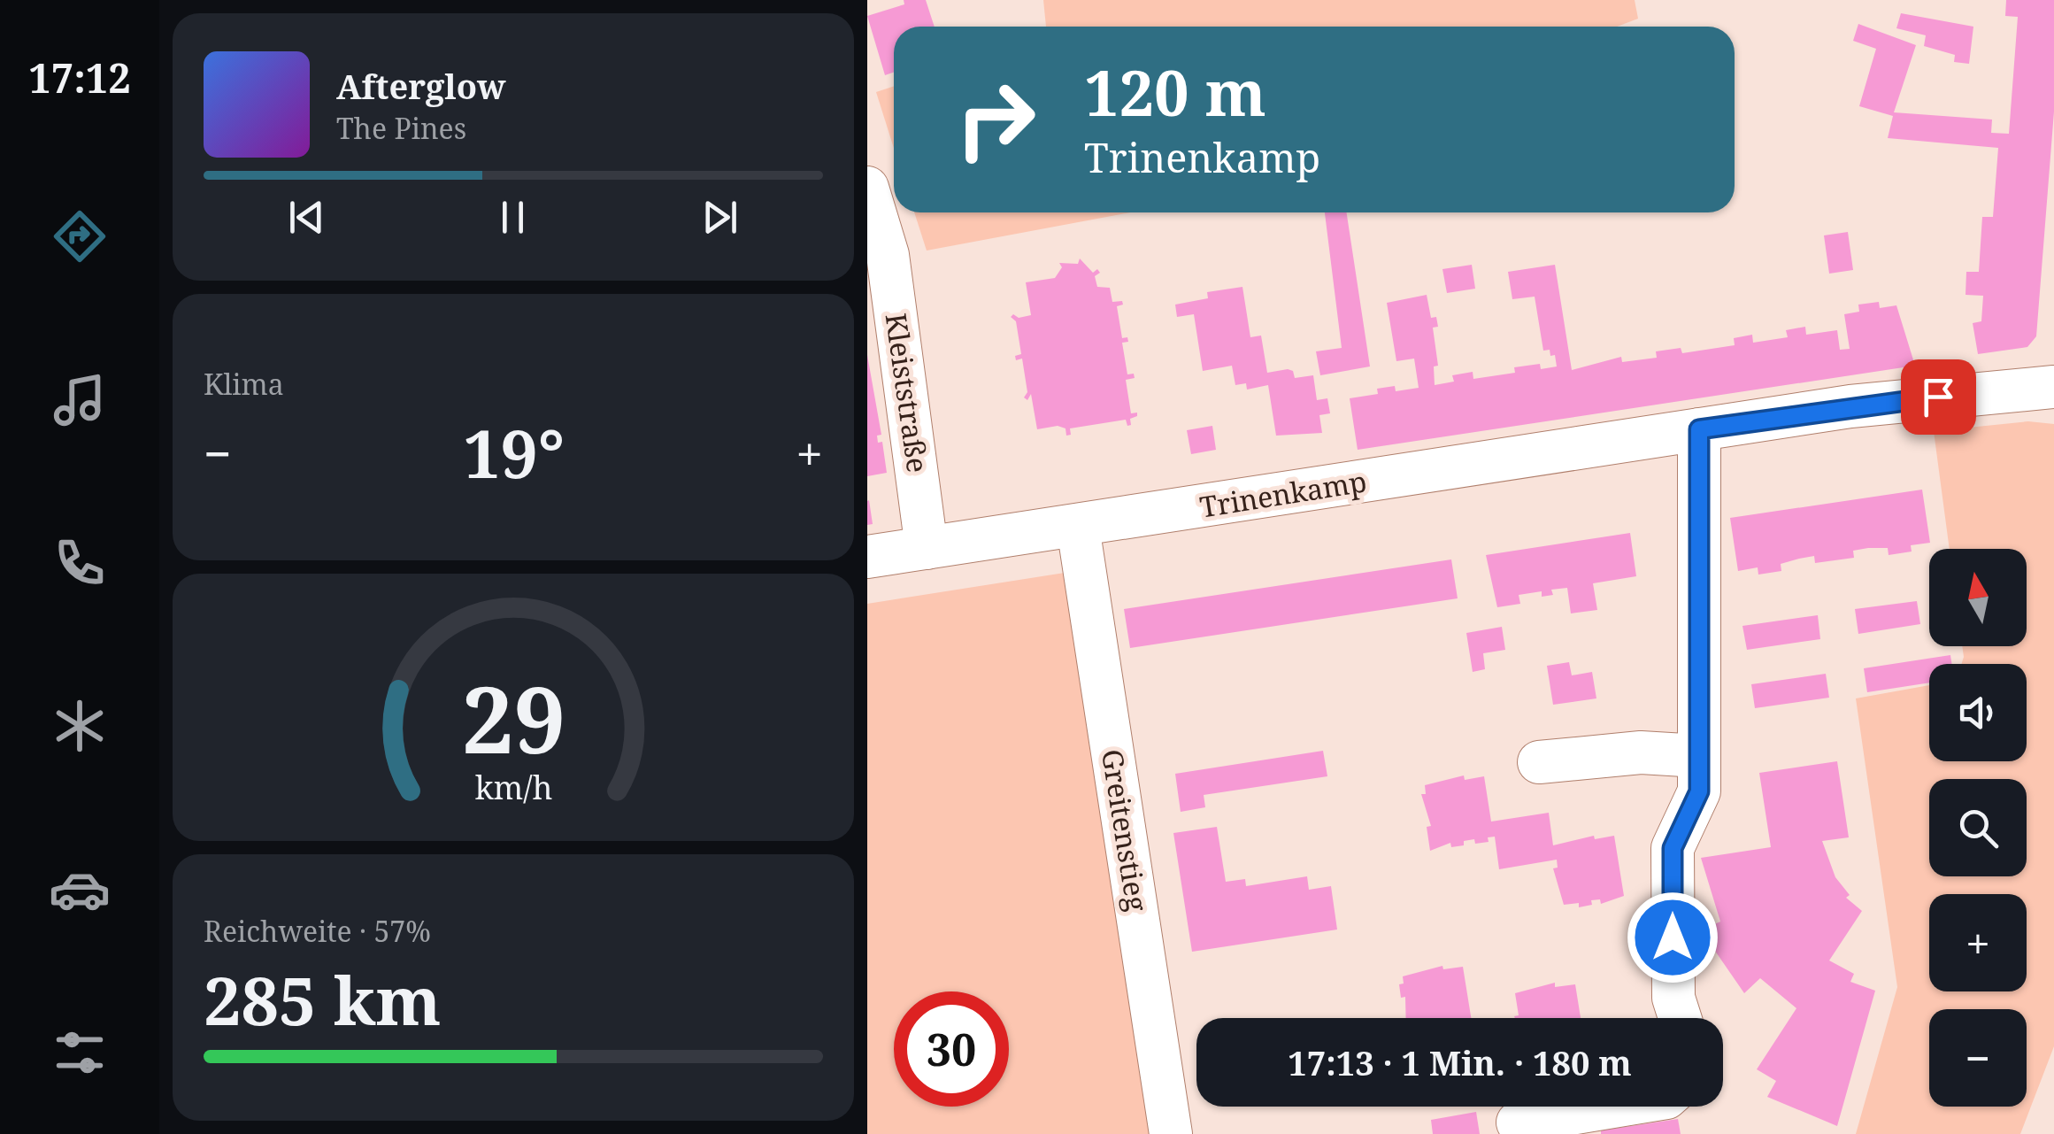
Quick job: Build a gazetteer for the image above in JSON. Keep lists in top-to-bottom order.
{
  "streets": {
    "street": ["Kleiststraße", "Trinenkamp", "Greitenstieg"]
  },
  "crossings": [
    ["Kleiststraße", "Trinenkamp"],
    ["Trinenkamp", "Greitenstieg"]
  ],
  "north": "top",
  "page": {
    "tabs": "17:12",
    "turn": ["120 m", "Trinenkamp"],
    "song": ["Afterglow", "The Pines"],
    "tile": [
      "Klima",
      ["Reichweite · 57%", "285 km"]
    ],
    "heat": ["−", "19°", "+"],
    "map_buttons": ["+", "−"],
    "limit": "30",
    "trip": "17:13 · 1 Min. · 180 m",
    "gauge": ["29", "km/h"]
  }
}
